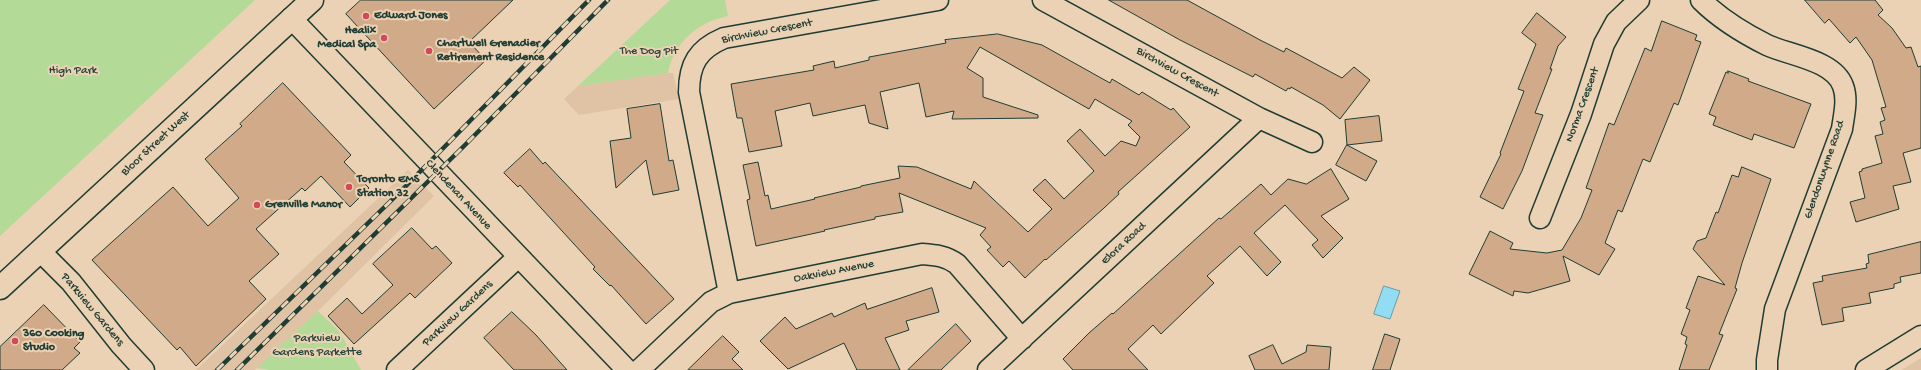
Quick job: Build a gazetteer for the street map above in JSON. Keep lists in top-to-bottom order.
{
  "streets": {
    "main road": ["Bloor Street West"],
    "street": [
      "Birchview Crescent",
      "Norma Crescent",
      "Glendonwynne Road",
      "Clendenan Avenue",
      "Elora Road",
      "Oakview Avenue",
      "Parkview Gardens"
    ]
  },
  "crossings": [
    ["Birchview Crescent", "Elora Road"],
    ["Birchview Crescent", "Oakview Avenue"],
    ["Bloor Street West", "Clendenan Avenue"],
    ["Bloor Street West", "Parkview Gardens"],
    ["Clendenan Avenue", "Parkview Gardens"],
    ["Elora Road", "Oakview Avenue"]
  ],
  "parks": ["The Dog Pit", "High Park", "Parkview Gardens Parkette"],
  "places": [
    "Edward Jones",
    "Healix Medical Spa",
    "Chartwell Grenadier Retirement Residence",
    "Toronto EMS Station 32",
    "Grenville Manor",
    "360 Cooking Studio"
  ]
}
